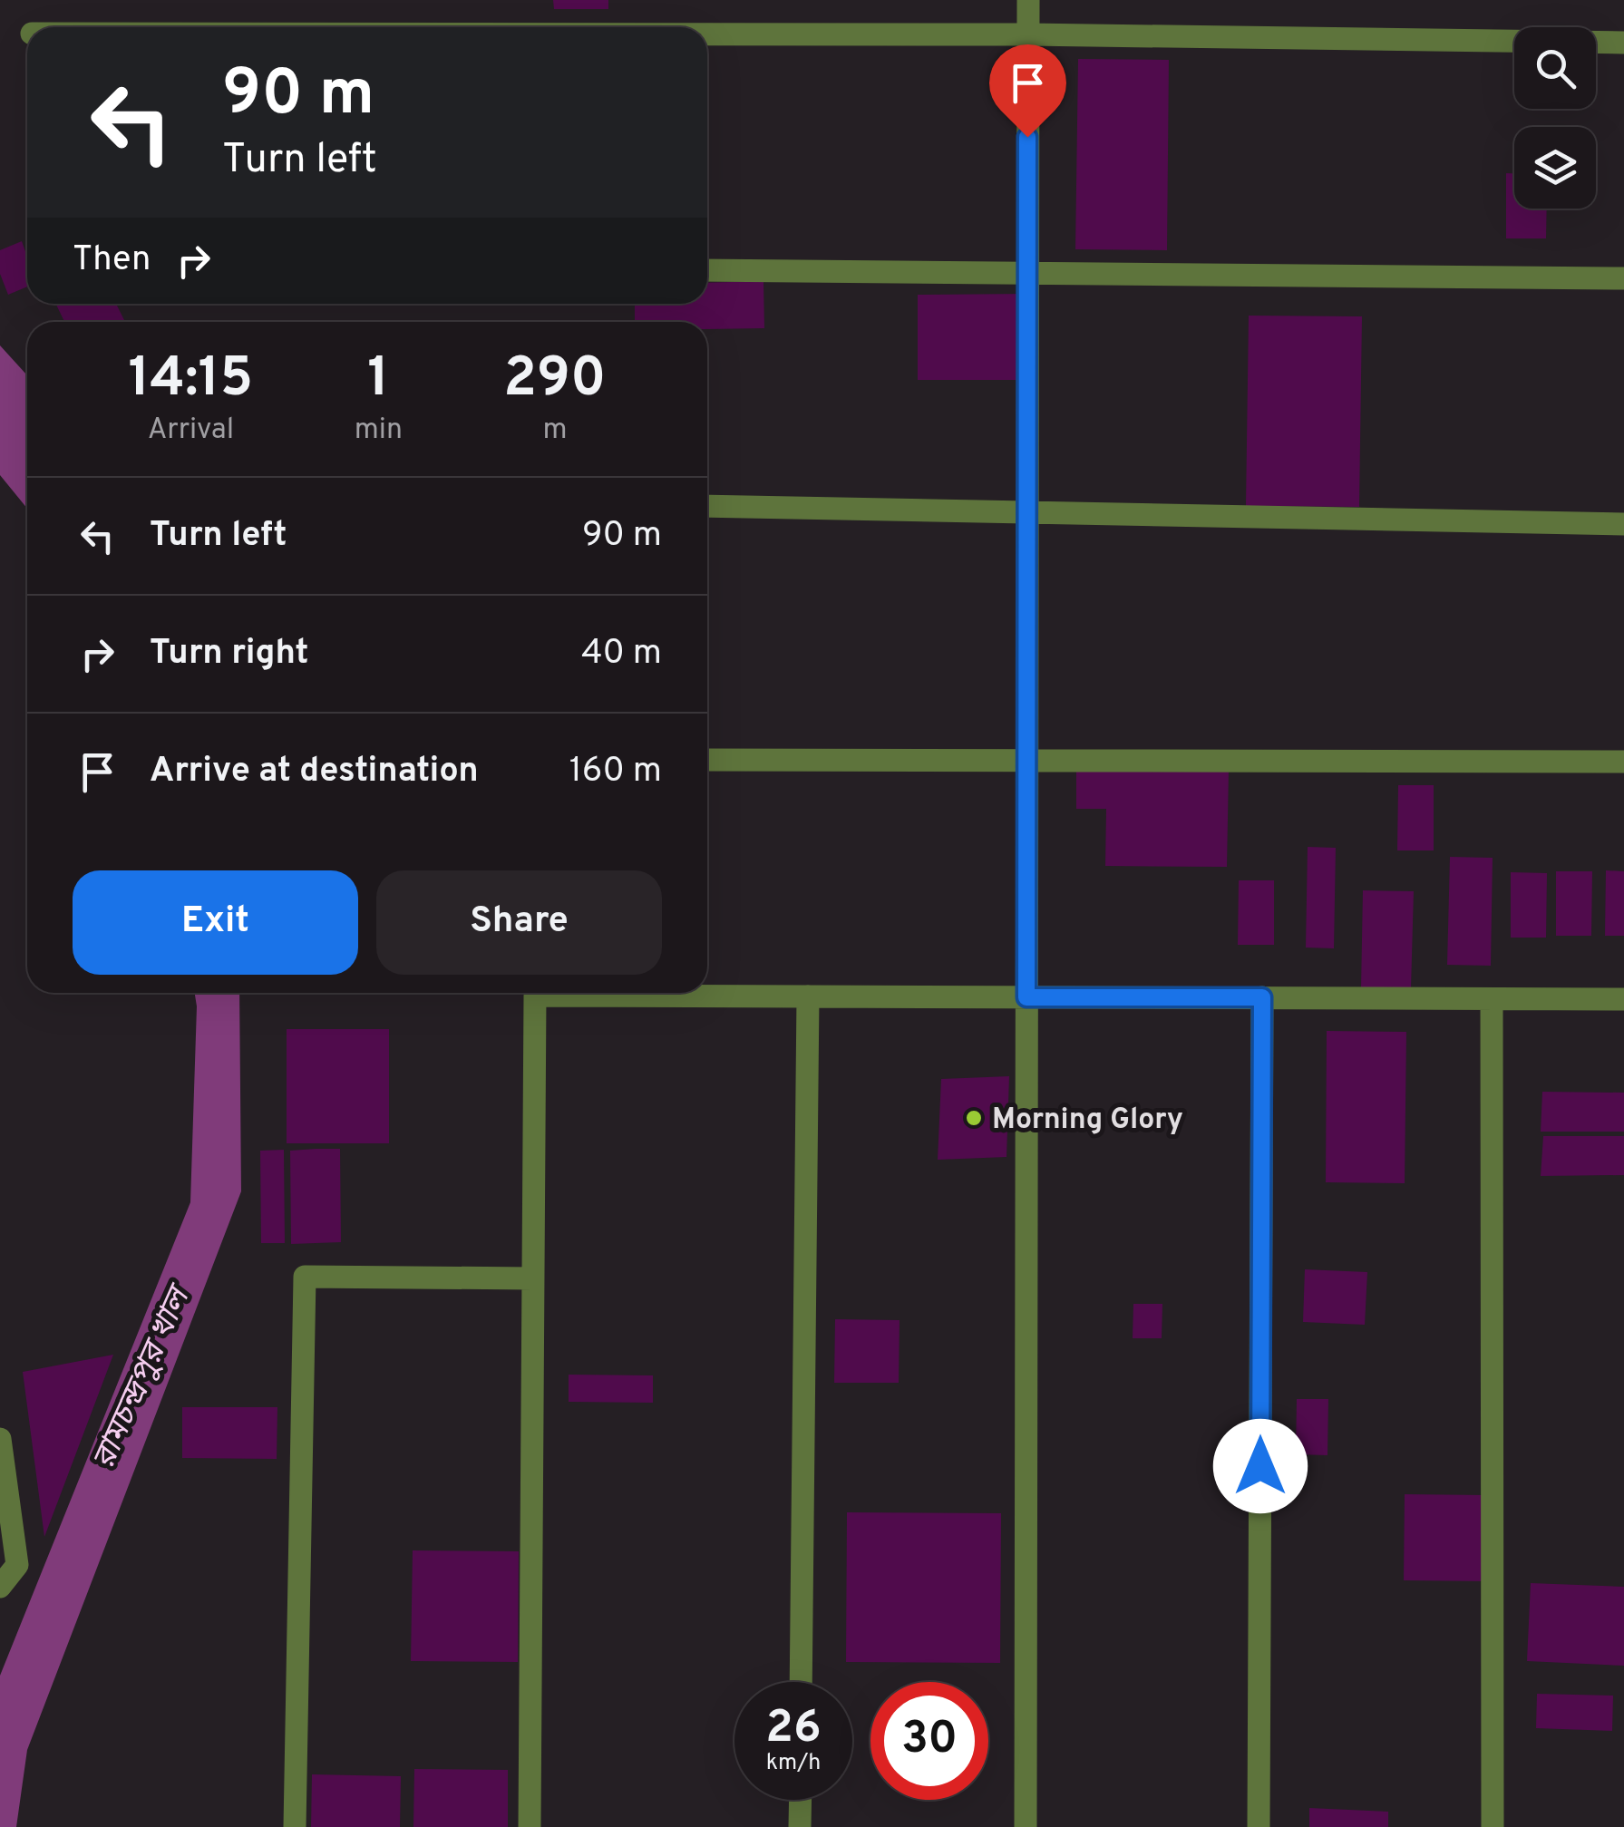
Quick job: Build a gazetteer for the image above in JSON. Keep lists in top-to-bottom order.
{
  "water": ["রামচন্দ্রপুর খাল"],
  "places": ["Morning Glory"],
  "page": {
    "turn": ["90 m", "Turn left"],
    "then": "Then",
    "eta": [
      "14:15",
      "Arrival",
      "1",
      "min",
      "290",
      "m"
    ],
    "list": [
      {
        "name": "Turn left",
        "value": "90 m"
      },
      {
        "name": "Turn right",
        "value": "40 m"
      },
      {
        "name": "Arrive at destination",
        "value": "160 m"
      }
    ],
    "buttons": ["Exit", "Share"],
    "speed": "26 km/h",
    "limit": "30"
  }
}
